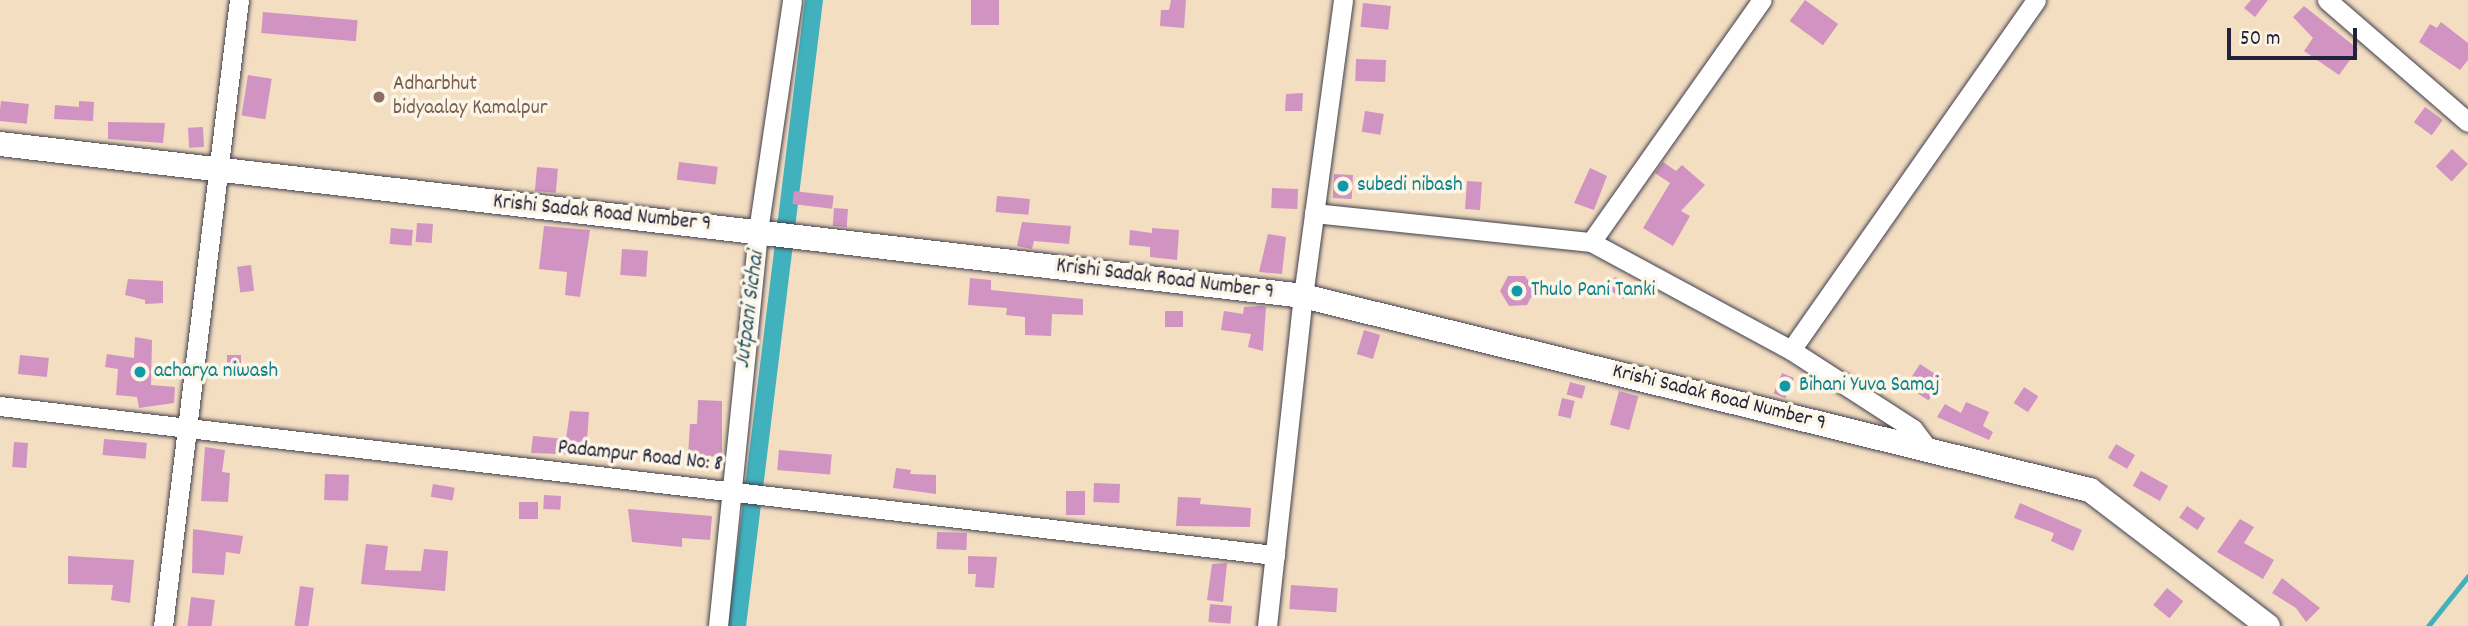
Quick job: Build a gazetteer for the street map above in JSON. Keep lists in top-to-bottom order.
{
  "streets": {
    "street": ["Krishi Sadak Road Number 9", "Padampur Road No: 8"]
  },
  "water": ["Jutpani Sichai"],
  "places": [
    "Adharbhut bidyaalay Kamalpur",
    "subedi nibash",
    "Thulo Pani Tanki",
    "acharya niwash",
    "Bihani Yuva Samaj"
  ],
  "scale_bar": "50 m"
}
